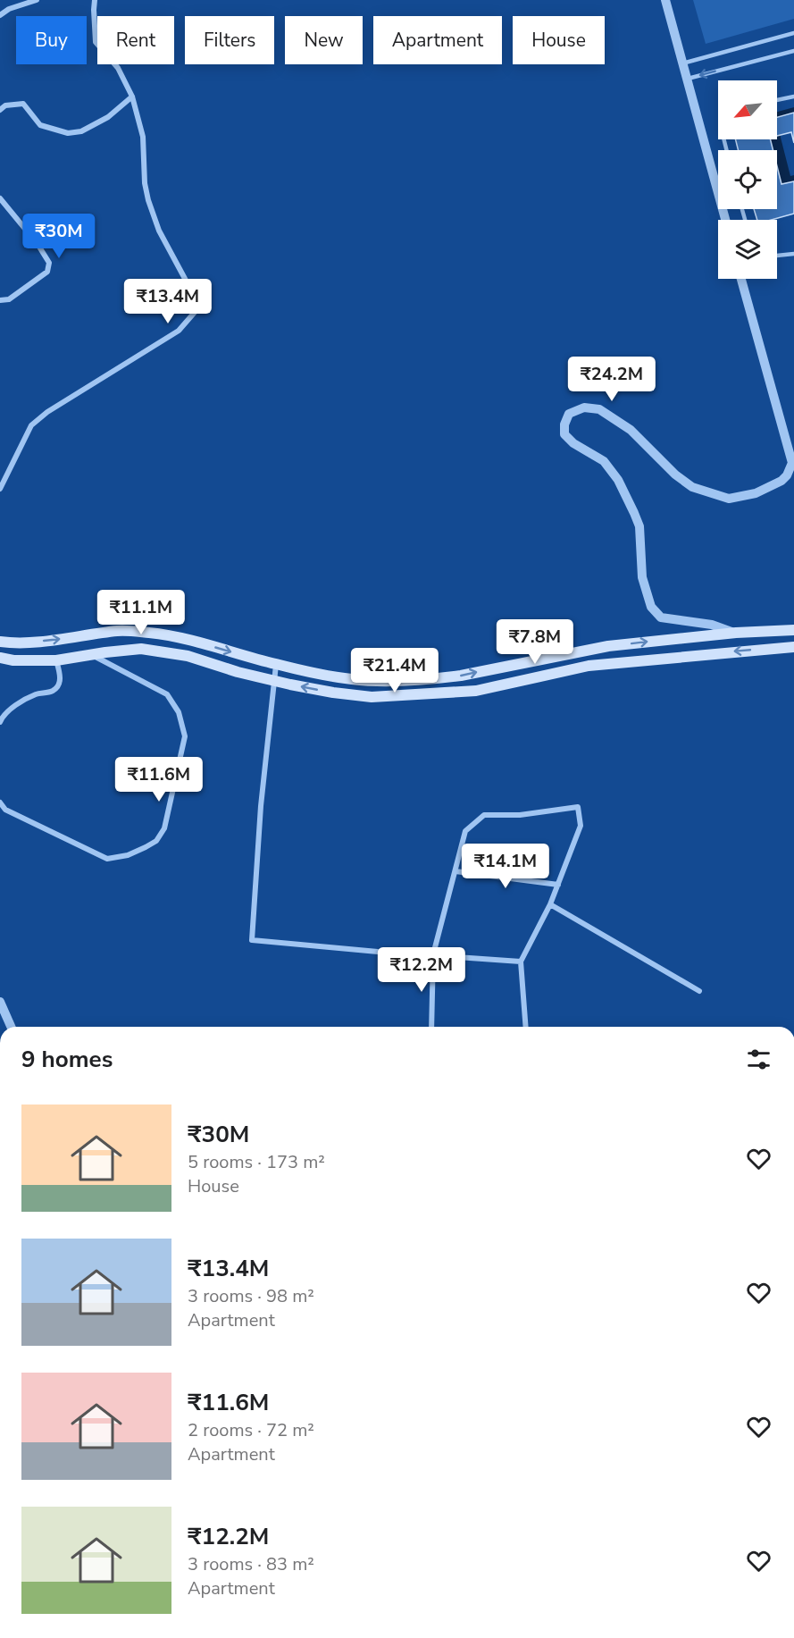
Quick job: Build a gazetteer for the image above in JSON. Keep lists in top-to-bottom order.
{
  "north": "bottom left",
  "page": {
    "chip": [
      "Buy",
      "Rent",
      "Filters",
      "New",
      "Apartment",
      "House"
    ],
    "price": [
      "₹30M",
      "₹13.4M",
      "₹24.2M",
      "₹11.1M",
      "₹7.8M",
      "₹21.4M",
      "₹11.6M",
      "₹14.1M",
      "₹12.2M"
    ],
    "heading": "9 homes",
    "list": [
      {
        "name": "₹30M",
        "note": "5 rooms · 173 m² · House"
      },
      {
        "name": "₹13.4M",
        "note": "3 rooms · 98 m² · Apartment"
      },
      {
        "name": "₹11.6M",
        "note": "2 rooms · 72 m² · Apartment"
      },
      {
        "name": "₹12.2M",
        "note": "3 rooms · 83 m² · Apartment"
      }
    ]
  }
}
